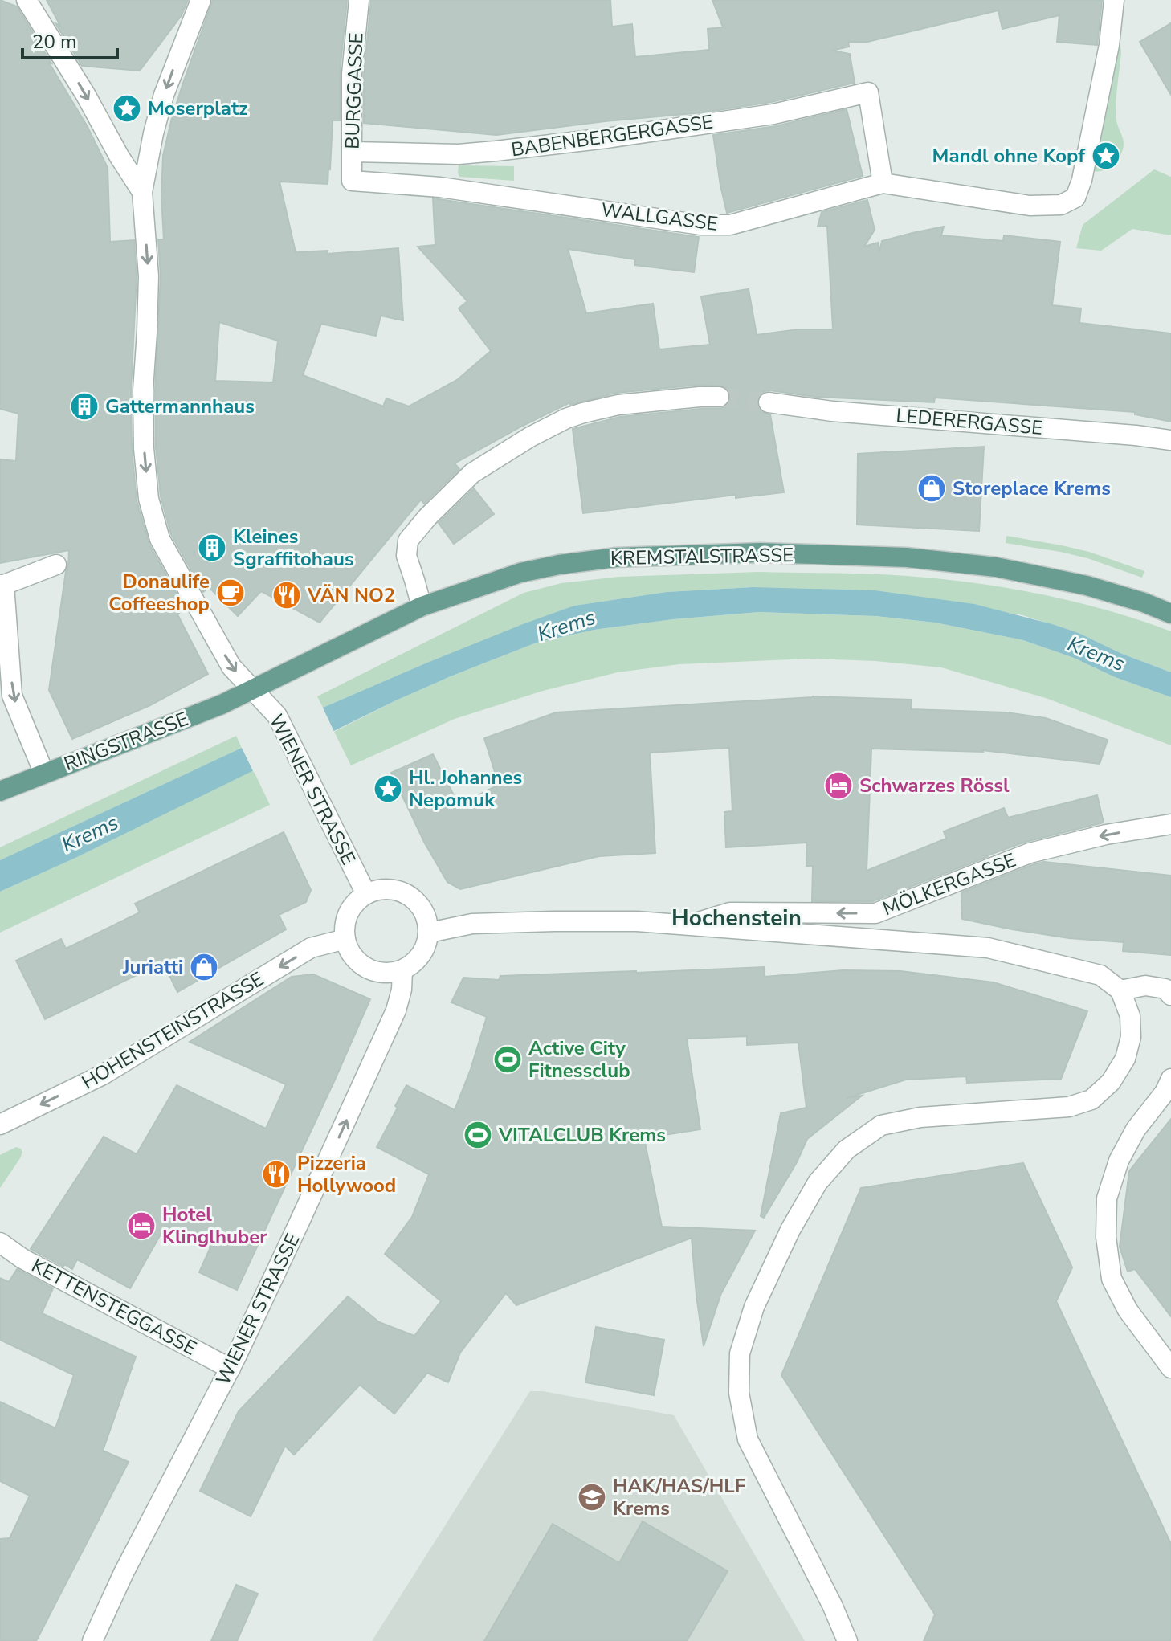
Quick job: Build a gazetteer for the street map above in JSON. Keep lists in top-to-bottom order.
{
  "streets": {
    "main road": ["KREMSTALSTRASSE", "RINGSTRASSE"],
    "street": [
      "BURGGASSE",
      "BABENBERGERGASSE",
      "WALLGASSE",
      "LEDERERGASSE",
      "WIENER STRASSE",
      "MÖLKERGASSE",
      "HOHENSTEINSTRASSE",
      "KETTENSTEGGASSE"
    ]
  },
  "crossings": [
    ["BURGGASSE", "BABENBERGERGASSE"],
    ["BURGGASSE", "WALLGASSE"],
    ["BABENBERGERGASSE", "WALLGASSE"],
    ["KREMSTALSTRASSE", "RINGSTRASSE"],
    ["KREMSTALSTRASSE", "WIENER STRASSE"],
    ["RINGSTRASSE", "WIENER STRASSE"],
    ["WIENER STRASSE", "HOHENSTEINSTRASSE"],
    ["WIENER STRASSE", "KETTENSTEGGASSE"]
  ],
  "one_way": ["HOHENSTEINSTRASSE"],
  "districts": ["Hochenstein"],
  "water": ["Krems"],
  "places": {
    "place": ["Moserplatz", "Mandl ohne Kopf", "Hl. Johannes Nepomuk"],
    "building": ["Gattermannhaus", "Kleines Sgraffitohaus"],
    "shop": ["Storeplace Krems", "Juriatti"],
    "cafe": ["Donaulife Coffeeshop"],
    "restaurant": ["VÄN NO2", "Pizzeria Hollywood"],
    "hotel": ["Schwarzes Rössl", "Hotel Klinglhuber"],
    "sports": ["Active City Fitnessclub", "VITALCLUB Krems"],
    "school or university": ["HAK/HAS/HLF Krems"]
  },
  "scale_bar": "20 m"
}
